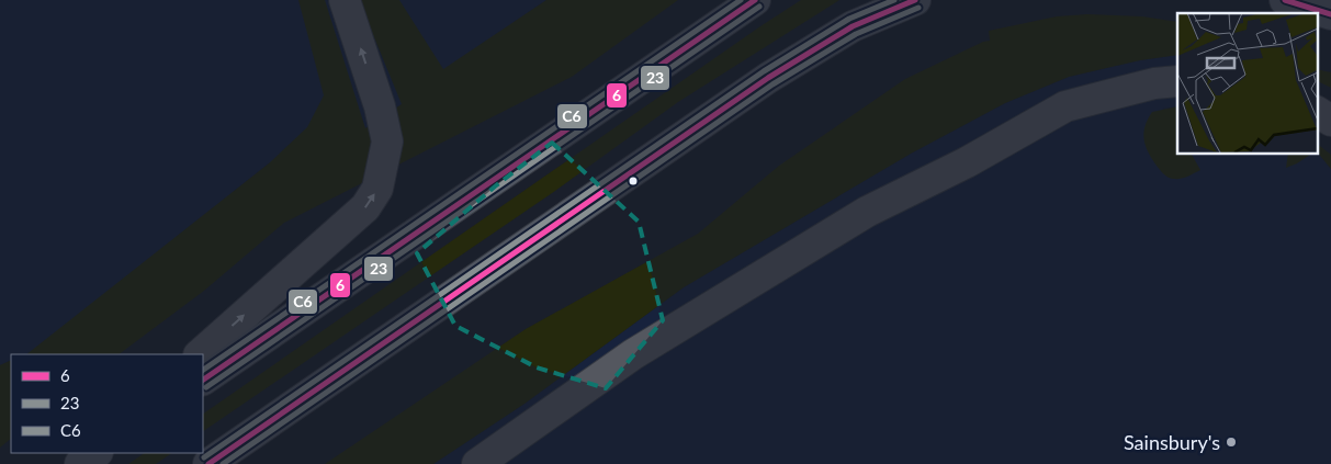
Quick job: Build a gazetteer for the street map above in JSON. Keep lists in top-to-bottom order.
{
  "places": ["Sainsbury's"],
  "lines": ["transit line 6", "transit line C6", "transit line 23"],
  "legend": ["6", "23", "C6"]
}
